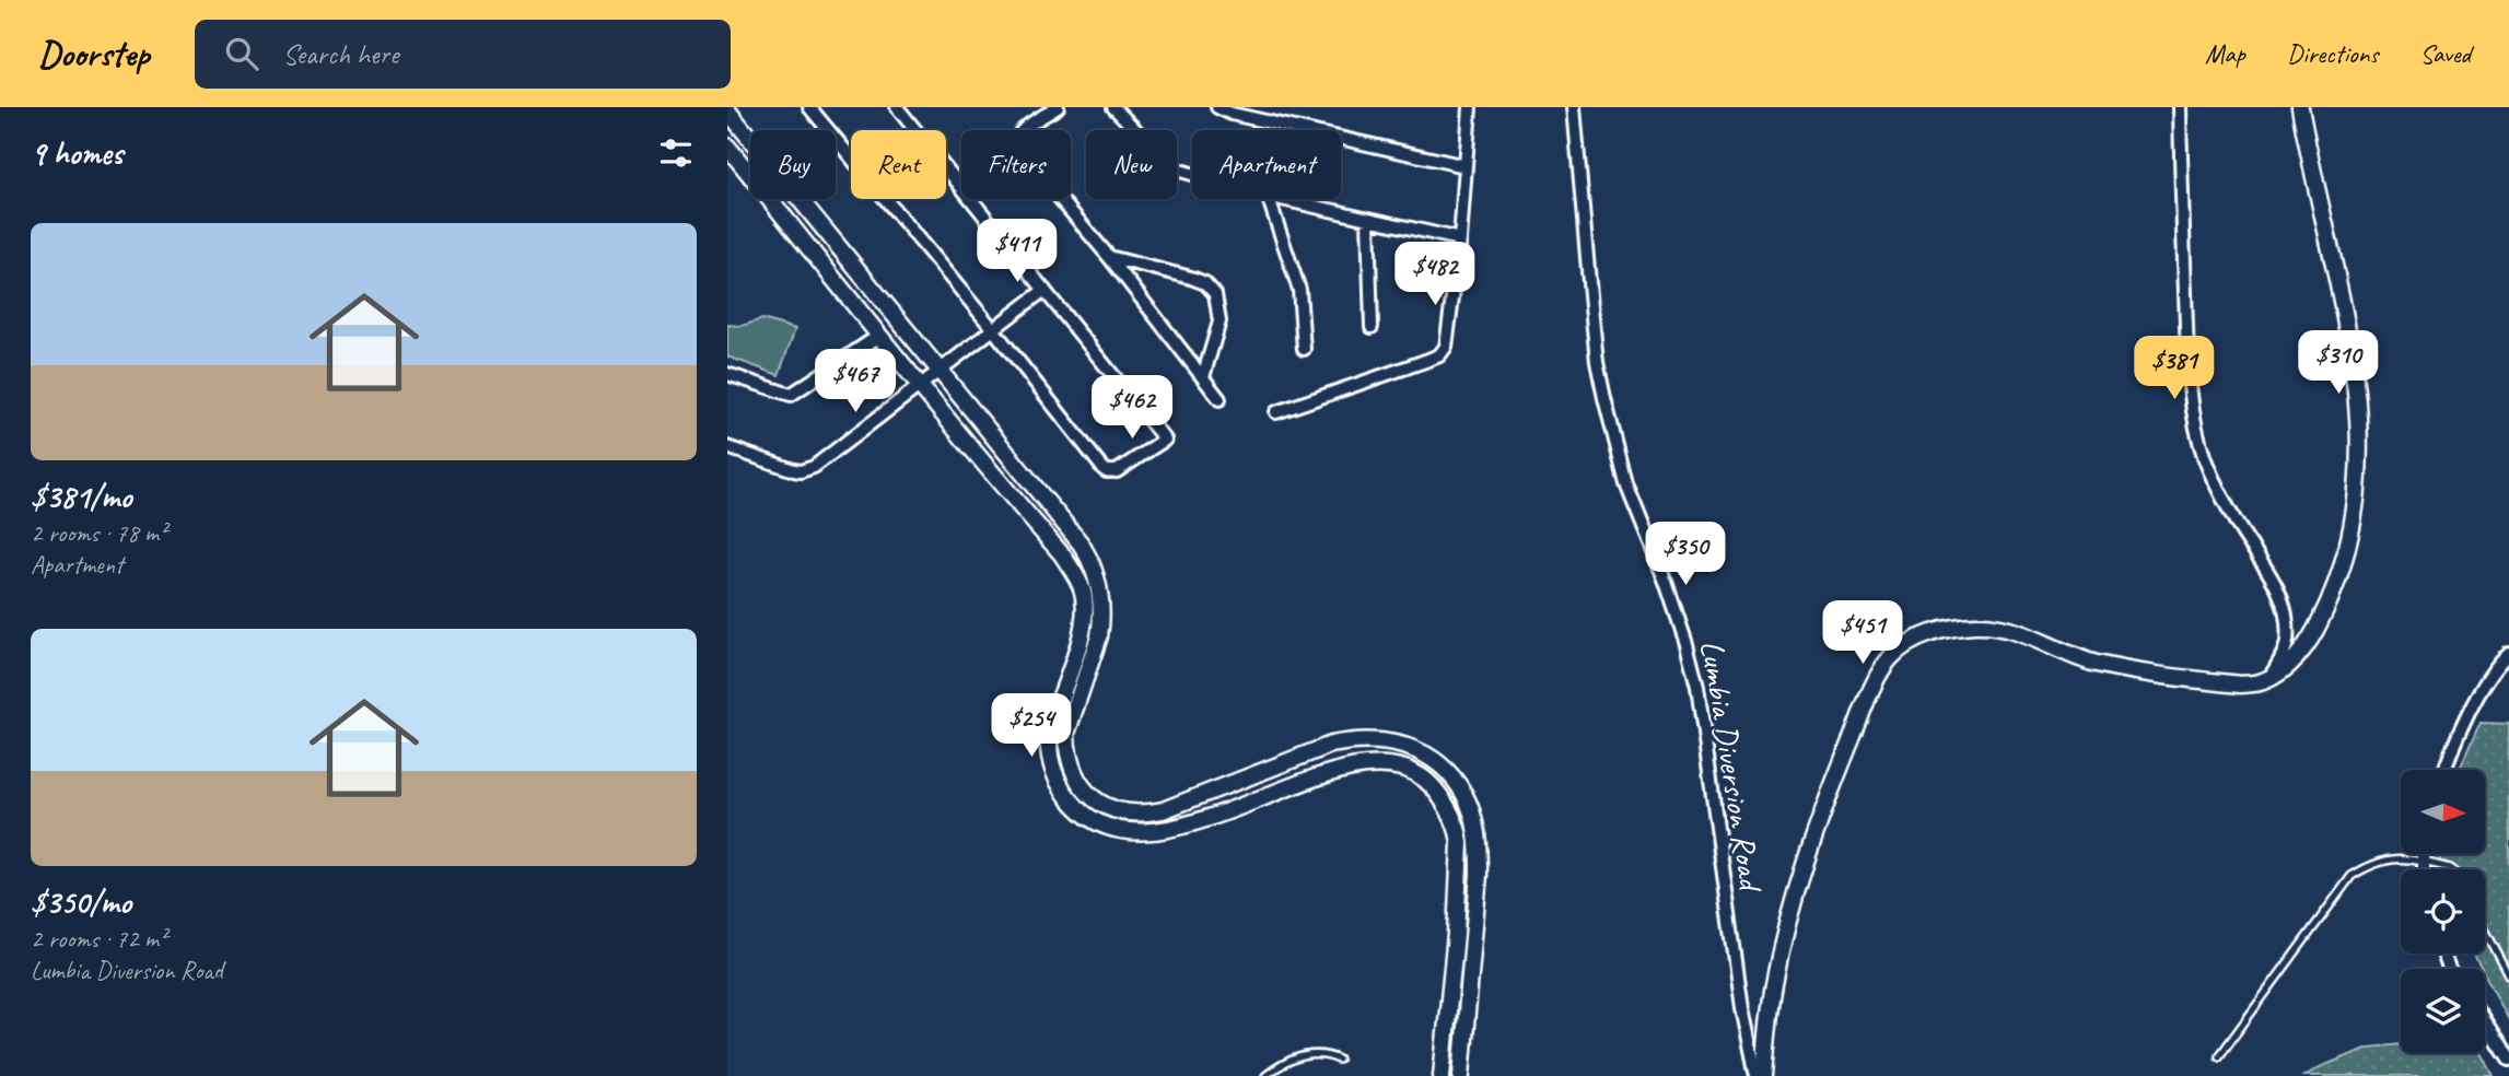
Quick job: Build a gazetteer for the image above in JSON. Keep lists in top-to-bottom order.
{
  "streets": {
    "street": ["Lumbia Diversion Road"]
  },
  "north": "right",
  "page": {
    "header": "Doorstep",
    "search": "Search here",
    "nav": ["Map", "Directions", "Saved"],
    "heading": "9 homes",
    "chip": [
      "Buy",
      "Rent",
      "Filters",
      "New",
      "Apartment"
    ],
    "list": [
      {
        "name": "$381/mo",
        "note": "2 rooms · 78 m² · Apartment"
      },
      {
        "name": "$350/mo",
        "note": "2 rooms · 72 m² · Lumbia Diversion Road"
      }
    ],
    "price": [
      "$411",
      "$482",
      "$310",
      "$381",
      "$467",
      "$462",
      "$350",
      "$451",
      "$254"
    ]
  }
}
